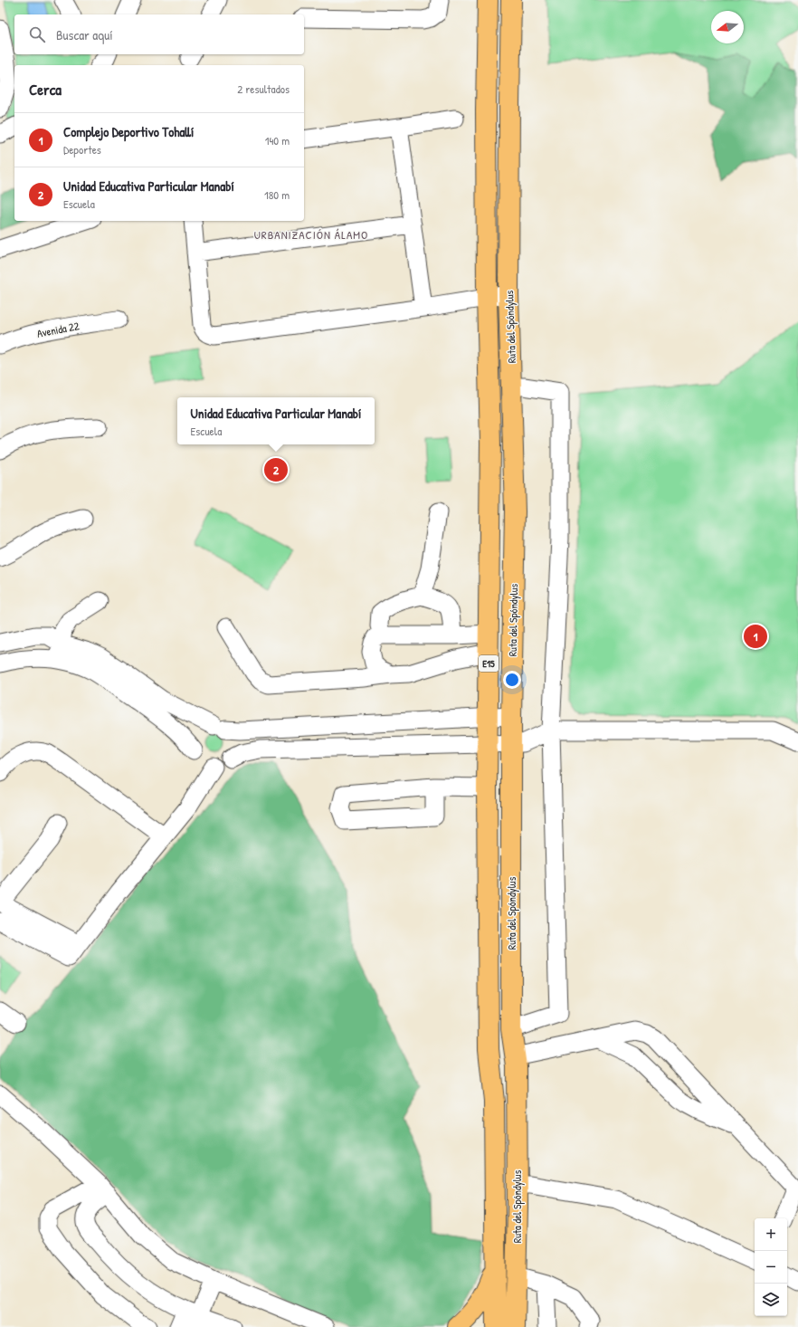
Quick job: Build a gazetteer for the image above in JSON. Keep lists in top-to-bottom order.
{
  "streets": {
    "highway": ["Ruta del Spóndylus", "E15"],
    "street": ["Avenida 22"]
  },
  "districts": ["URBANIZACIÓN ÁLAMO"],
  "north": "left",
  "page": {
    "search": "Buscar aquí",
    "heading": ["Cerca", "2 resultados"],
    "list": [
      {
        "mark": "1",
        "name": "Complejo Deportivo Tohallí",
        "note": "Deportes",
        "value": "140 m"
      },
      {
        "mark": "2",
        "name": "Unidad Educativa Particular Manabí",
        "note": "Escuela",
        "value": "180 m"
      }
    ],
    "popup": ["Unidad Educativa Particular Manabí", "Escuela"],
    "pins": ["2", "1"],
    "map_buttons": ["+", "−"]
  }
}
